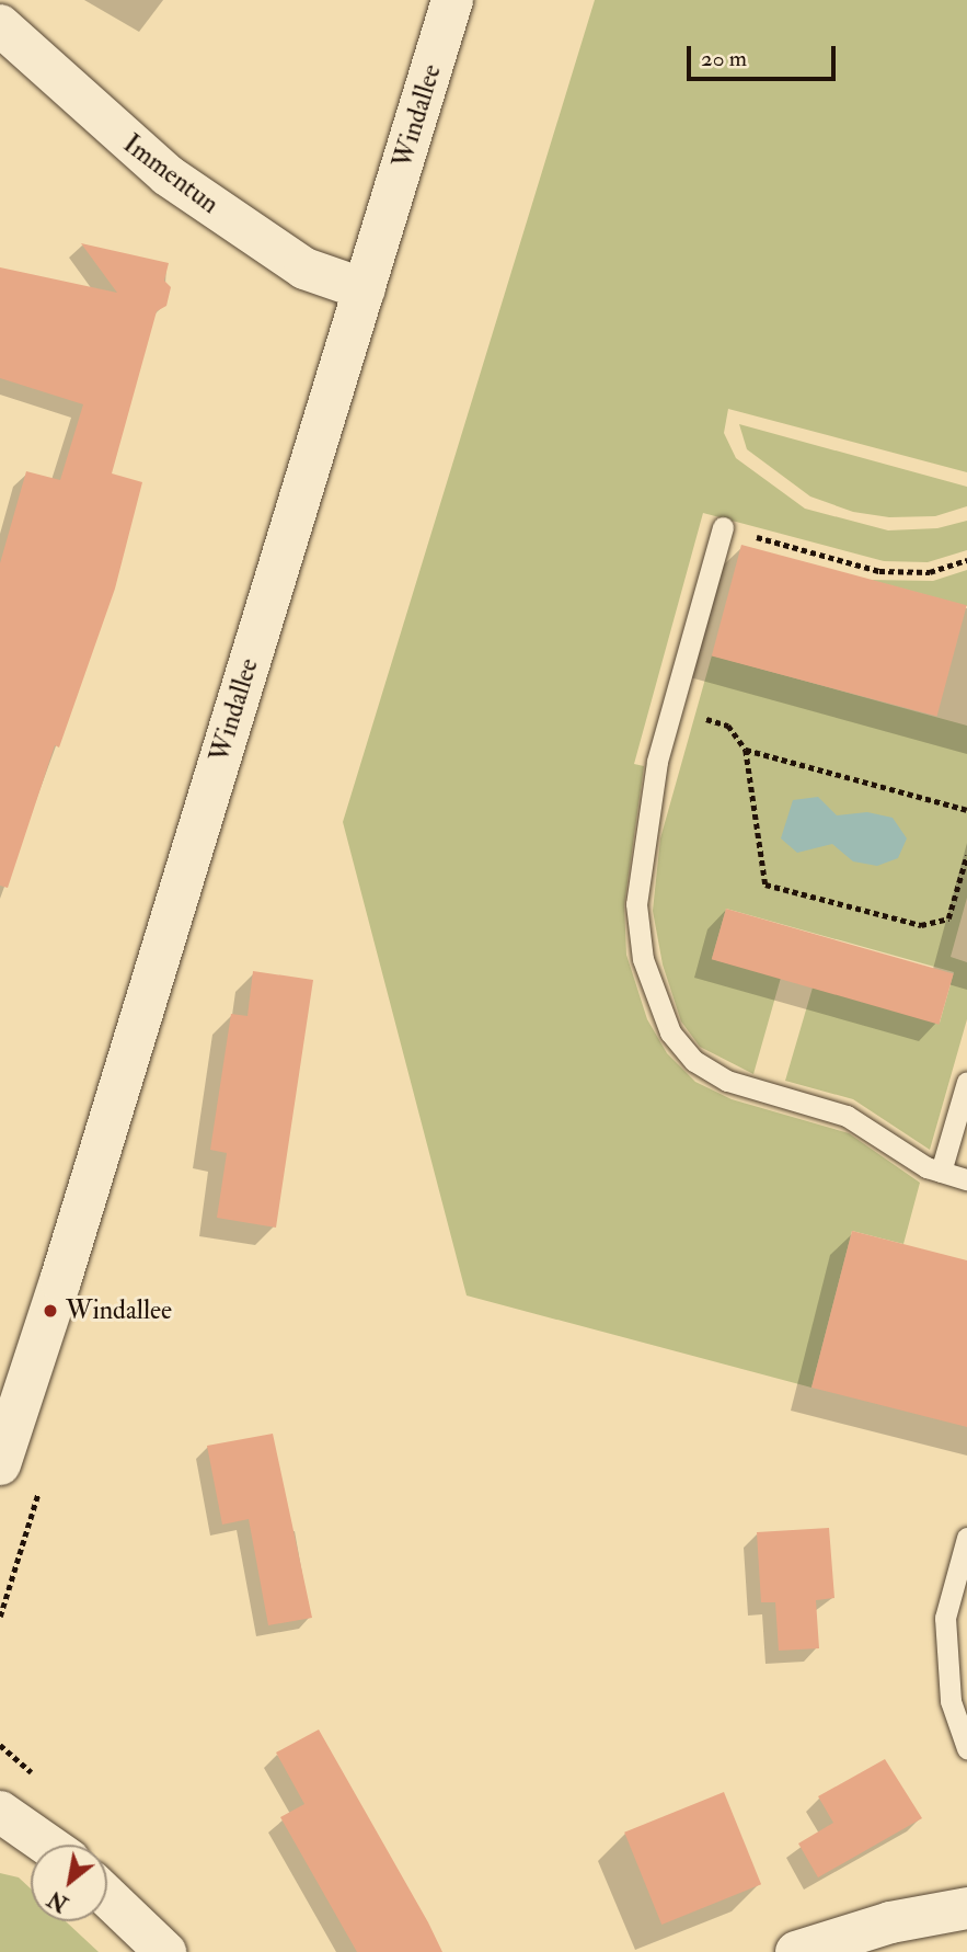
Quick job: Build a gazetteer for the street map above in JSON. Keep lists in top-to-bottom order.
{
  "streets": {
    "main road": ["Windallee", "Immentun"]
  },
  "crossings": [
    ["Windallee", "Immentun"]
  ],
  "places": ["Windallee"],
  "scale_bar": "20 m",
  "north": "bottom left"
}
